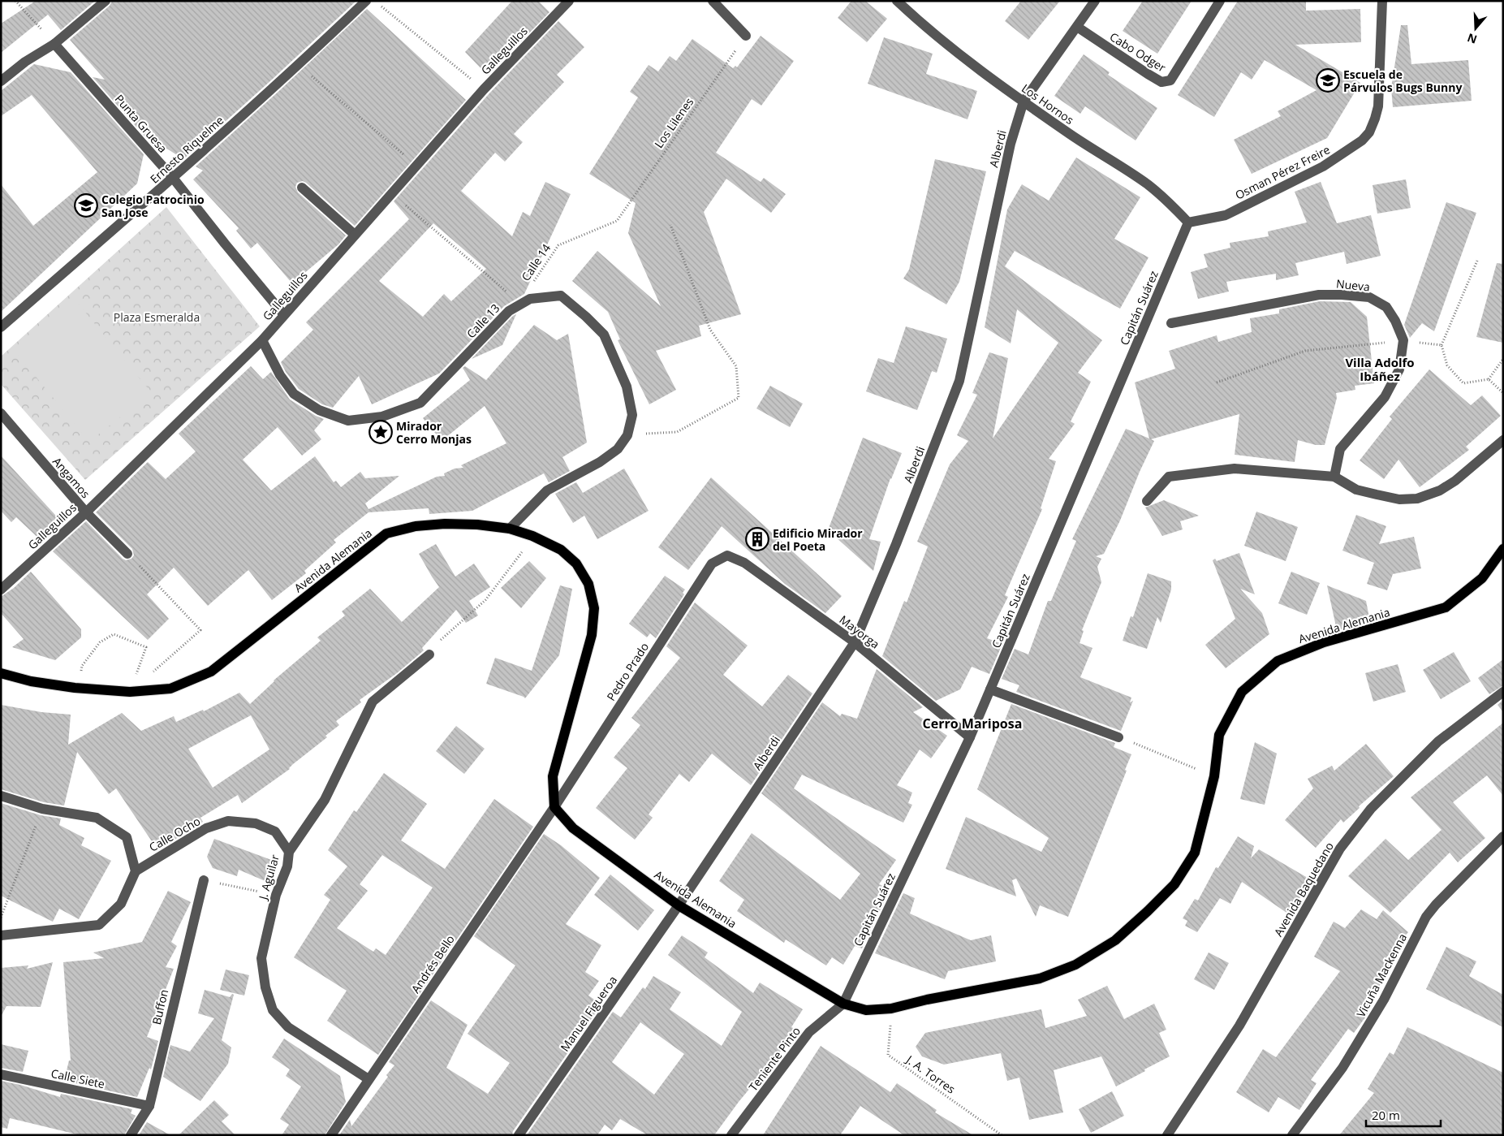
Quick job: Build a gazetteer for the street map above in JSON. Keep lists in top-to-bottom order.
{
  "streets": {
    "main road": ["Avenida Alemania"],
    "street": [
      "Galleguillos",
      "Cabo Odger",
      "Los Hornos",
      "Punta Gruesa",
      "Alberdi",
      "Ernesto Riquelme",
      "Osman Pérez Freire",
      "Nueva",
      "Capitán Suárez",
      "Calle 13",
      "Angamos",
      "Mayorga",
      "Pedro Prado",
      "Calle Ocho",
      "J. Aguilar",
      "Avenida Baquedano",
      "Andrés Bello",
      "Vicuña Mackenna",
      "Buffon",
      "Manuel Figueroa",
      "Teniente Pinto",
      "Calle Siete"
    ],
    "path": ["Los Lilenes", "Calle 14", "J. A. Torres"]
  },
  "crossings": [
    ["Galleguillos", "Punta Gruesa"],
    ["Galleguillos", "Calle 13"],
    ["Galleguillos", "Angamos"],
    ["Cabo Odger", "Alberdi"],
    ["Los Hornos", "Alberdi"],
    ["Los Hornos", "Osman Pérez Freire"],
    ["Los Hornos", "Capitán Suárez"],
    ["Los Lilenes", "Calle 14"],
    ["Punta Gruesa", "Ernesto Riquelme"],
    ["Alberdi", "Avenida Alemania"],
    ["Alberdi", "Mayorga"],
    ["Alberdi", "Manuel Figueroa"],
    ["Osman Pérez Freire", "Capitán Suárez"],
    ["Calle 14", "Calle 13"],
    ["Capitán Suárez", "Avenida Alemania"],
    ["Capitán Suárez", "Mayorga"],
    ["Capitán Suárez", "Teniente Pinto"],
    ["Calle 13", "Avenida Alemania"],
    ["Avenida Alemania", "Pedro Prado"],
    ["Avenida Alemania", "Andrés Bello"],
    ["Avenida Alemania", "Manuel Figueroa"],
    ["Avenida Alemania", "Teniente Pinto"],
    ["Avenida Alemania", "J. A. Torres"],
    ["Mayorga", "Pedro Prado"],
    ["Pedro Prado", "Andrés Bello"],
    ["Calle Ocho", "J. Aguilar"],
    ["J. Aguilar", "Andrés Bello"],
    ["Buffon", "Calle Siete"]
  ],
  "districts": ["Villa Adolfo Ibáñez", "Cerro Mariposa"],
  "parks": ["Plaza Esmeralda"],
  "places": {
    "school or university": ["Escuela de Párvulos Bugs Bunny", "Colegio Patrocinio San Jose"],
    "place": ["Mirador Cerro Monjas"],
    "building": ["Edificio Mirador del Poeta"]
  },
  "scale_bar": "20 m",
  "north": "bottom"
}
